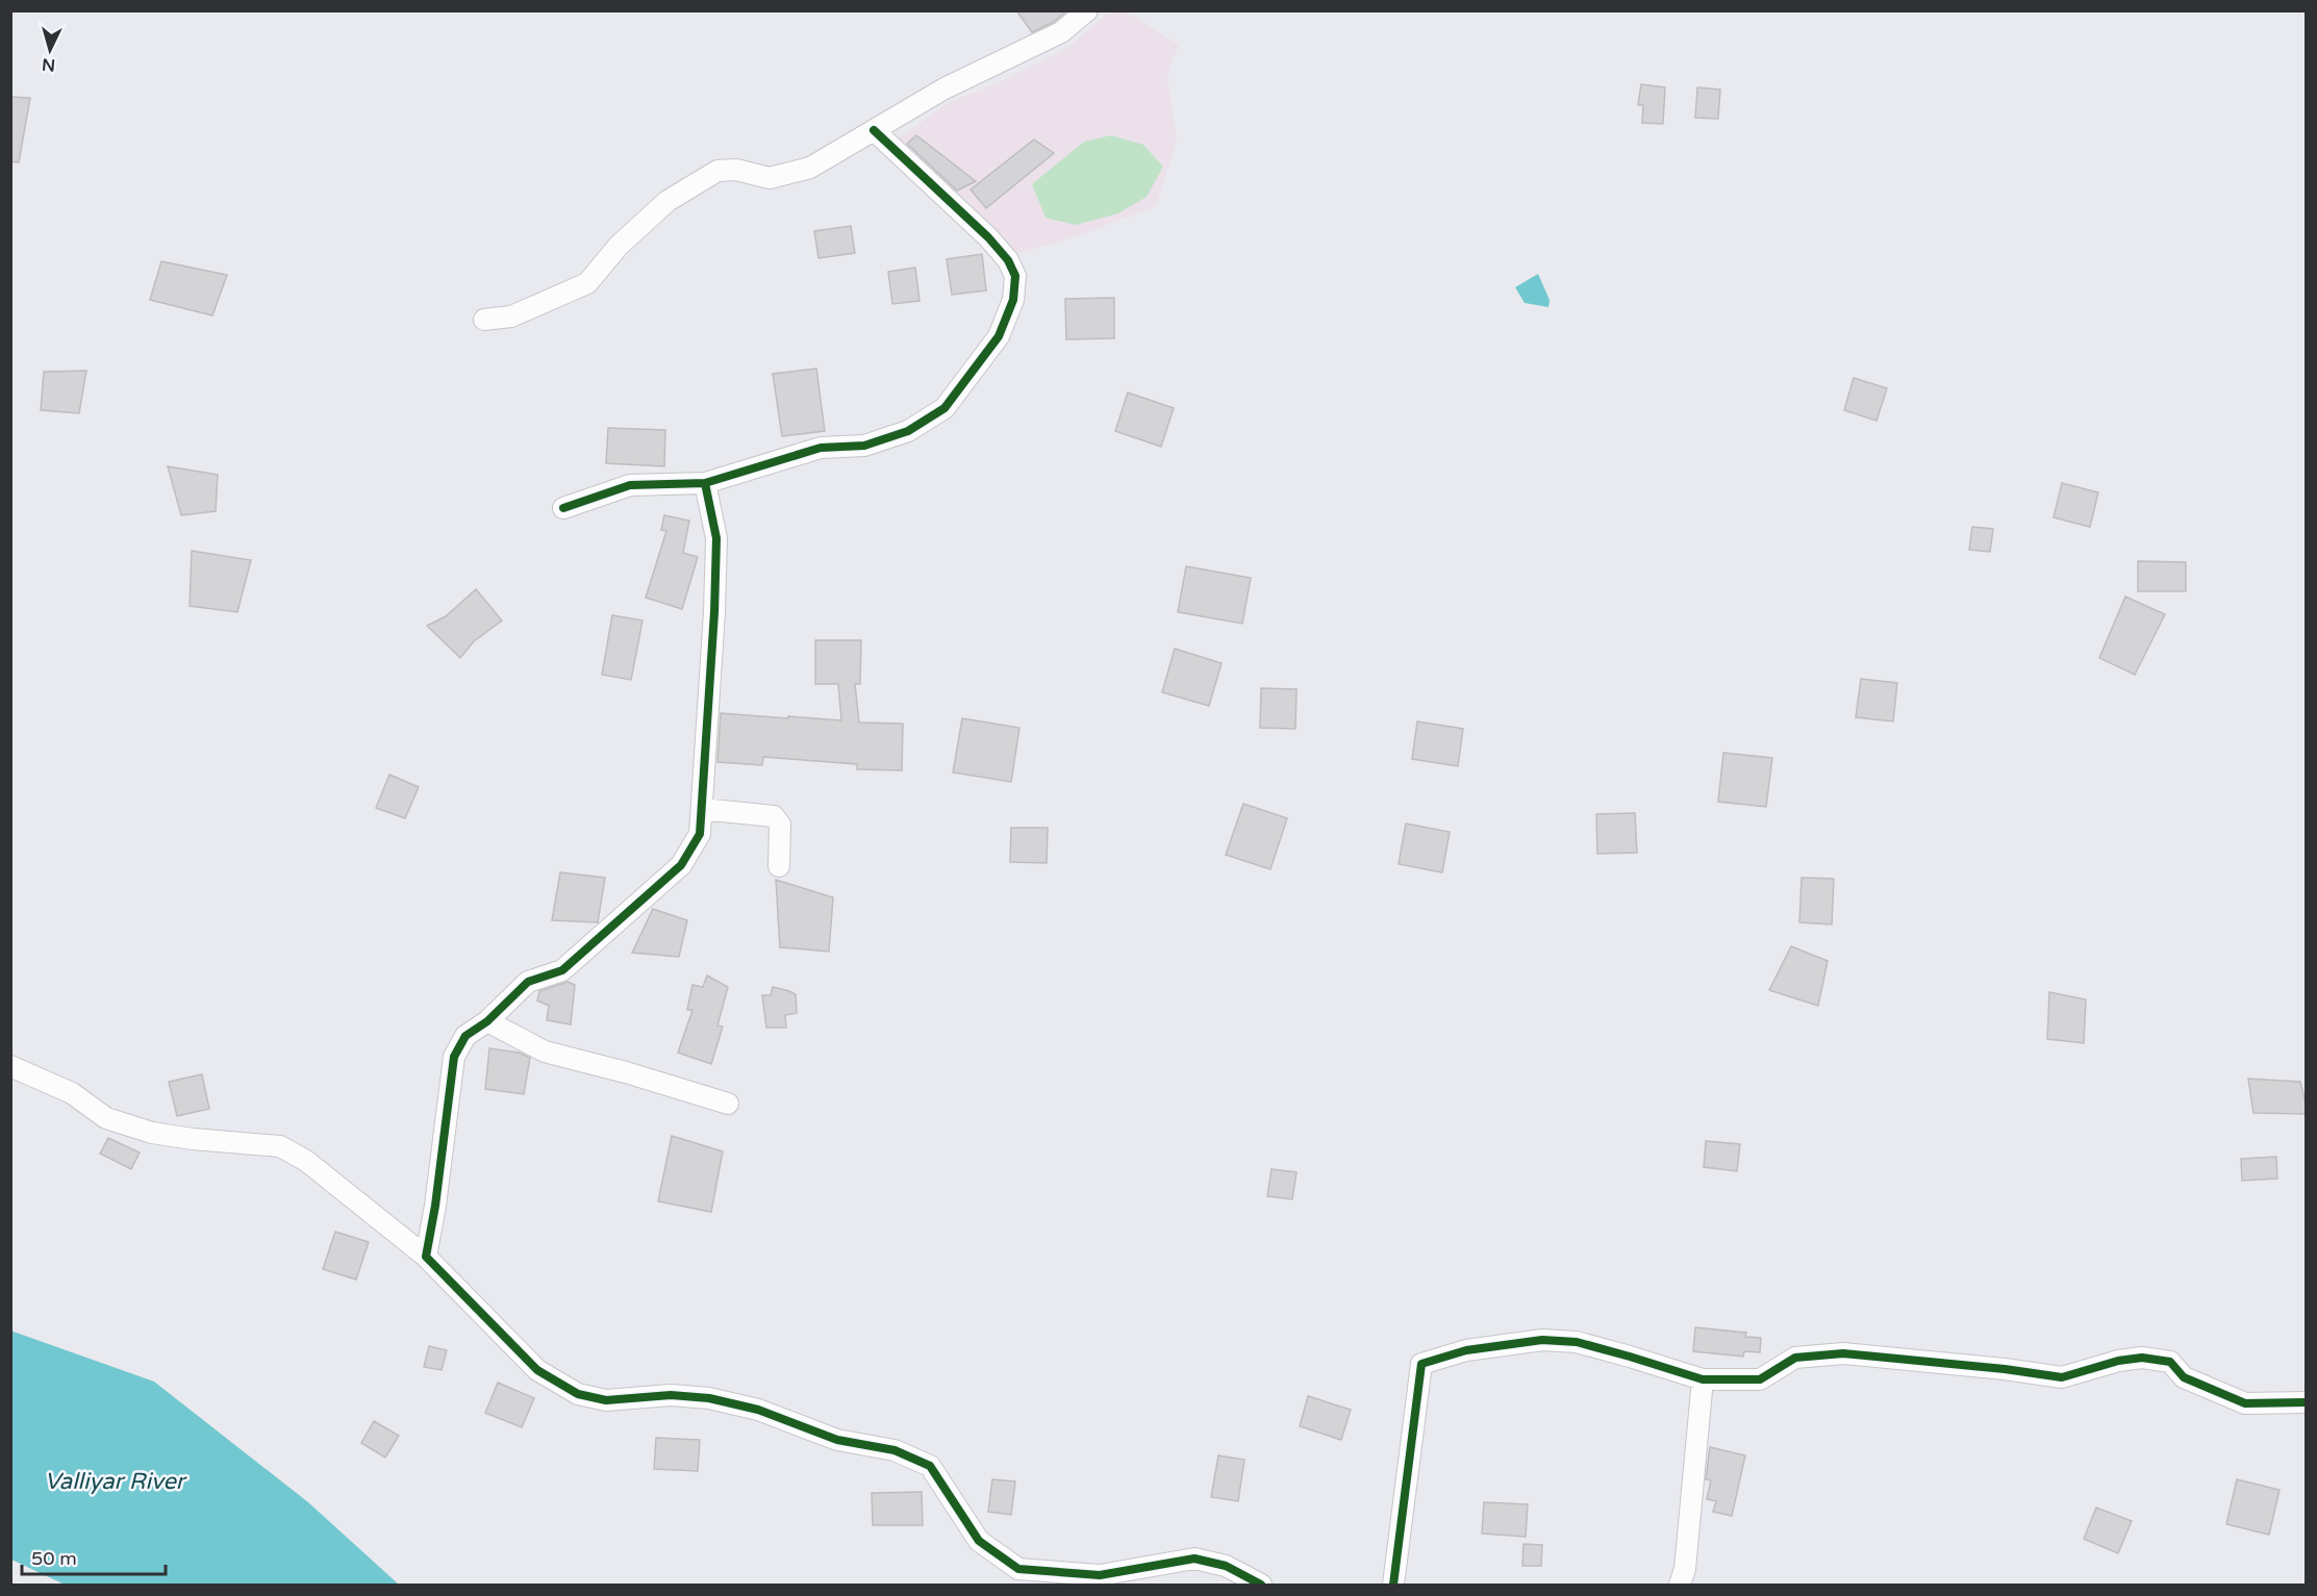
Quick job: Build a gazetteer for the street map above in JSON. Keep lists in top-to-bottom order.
{
  "water": ["Valliyar River"],
  "scale_bar": "50 m",
  "north": "bottom"
}
